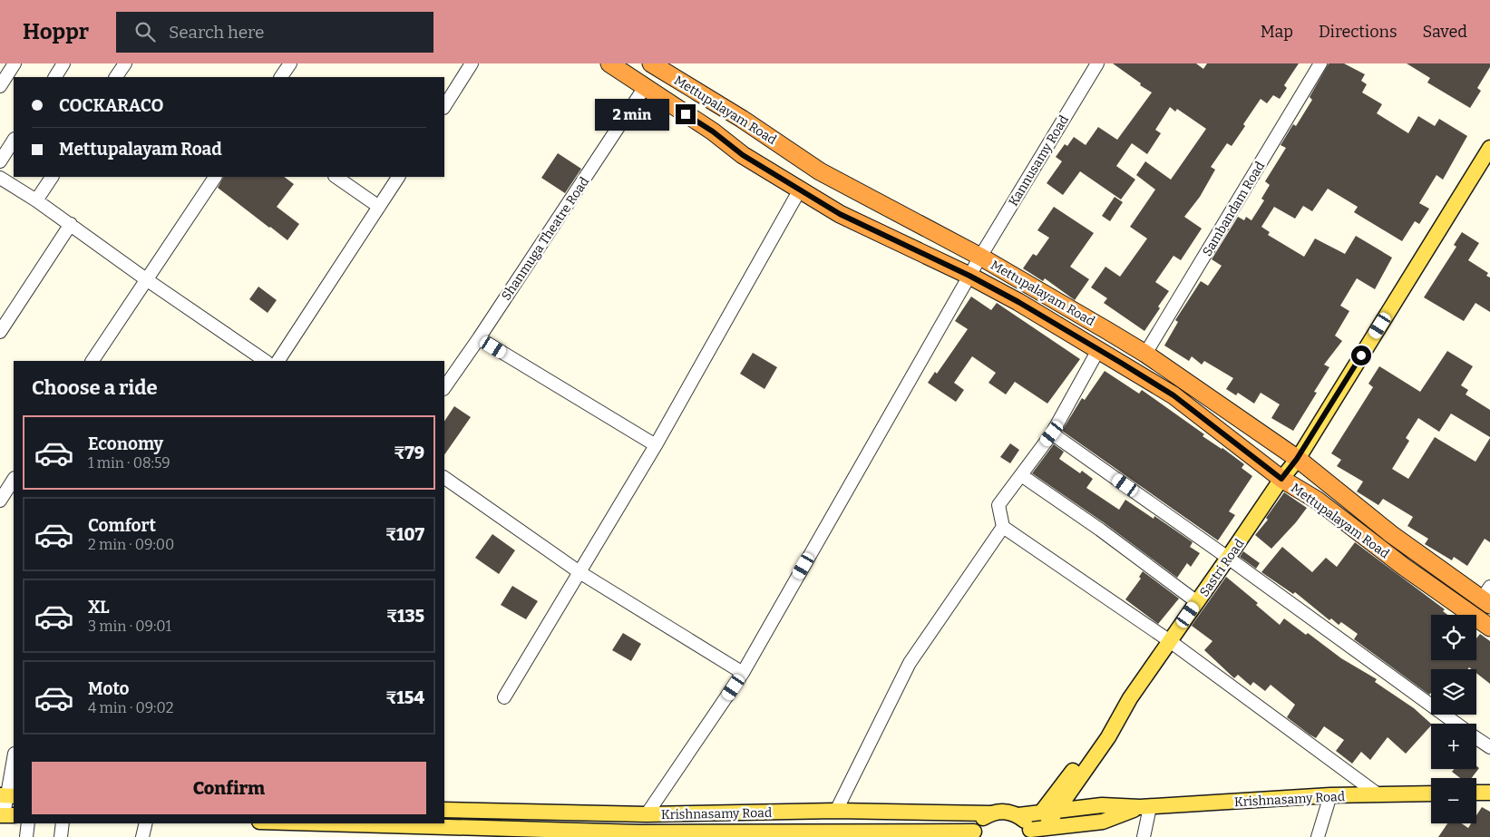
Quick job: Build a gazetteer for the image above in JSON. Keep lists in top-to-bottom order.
{
  "streets": {
    "highway": ["Mettupalayam Road"],
    "main road": ["Sastri Road", "Krishnasamy Road"],
    "street": ["Kannusamy Road", "Sambandam Road", "Shanmuga Theatre Road"]
  },
  "crossings": [
    ["Mettupalayam Road", "Kannusamy Road"],
    ["Mettupalayam Road", "Sambandam Road"],
    ["Mettupalayam Road", "Shanmuga Theatre Road"],
    ["Mettupalayam Road", "Sastri Road"],
    ["Kannusamy Road", "Krishnasamy Road"],
    ["Sastri Road", "Krishnasamy Road"]
  ],
  "page": {
    "header": "Hoppr",
    "search": "Search here",
    "nav": ["Map", "Directions", "Saved"],
    "banner": ["COCKARACO", "Mettupalayam Road"],
    "bubble": "2 min",
    "heading": "Choose a ride",
    "list": [
      {
        "name": "Economy",
        "note": "1 min · 08:59",
        "value": "₹79"
      },
      {
        "name": "Comfort",
        "note": "2 min · 09:00",
        "value": "₹107"
      },
      {
        "name": "XL",
        "note": "3 min · 09:01",
        "value": "₹135"
      },
      {
        "name": "Moto",
        "note": "4 min · 09:02",
        "value": "₹154"
      }
    ],
    "map_buttons": ["+", "−"],
    "buttons": "Confirm"
  }
}
